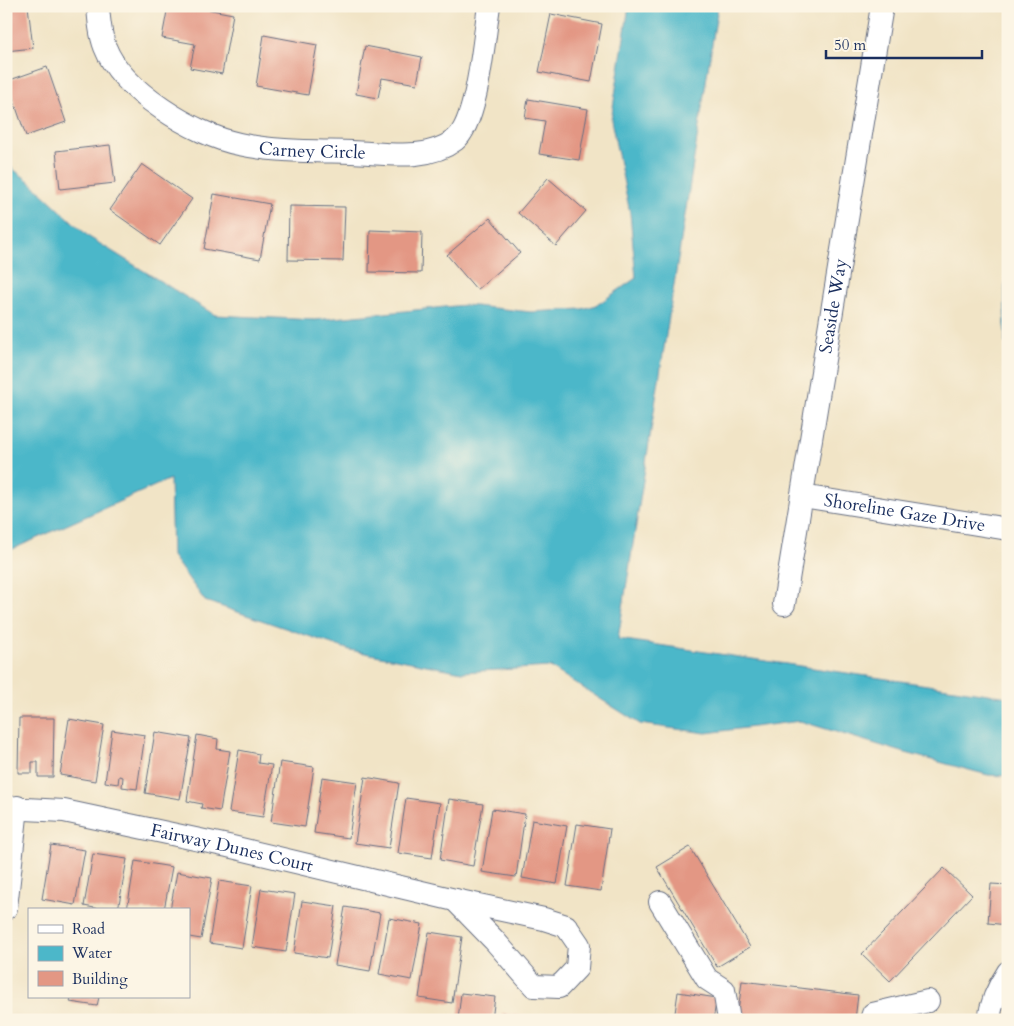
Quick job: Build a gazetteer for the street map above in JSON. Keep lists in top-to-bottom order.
{
  "streets": {
    "street": [
      "Carney Circle",
      "Seaside Way",
      "Shoreline Gaze Drive",
      "Fairway Dunes Court"
    ]
  },
  "crossings": [
    ["Seaside Way", "Shoreline Gaze Drive"]
  ],
  "legend": ["Road", "Water", "Building"],
  "scale_bar": "50 m"
}
